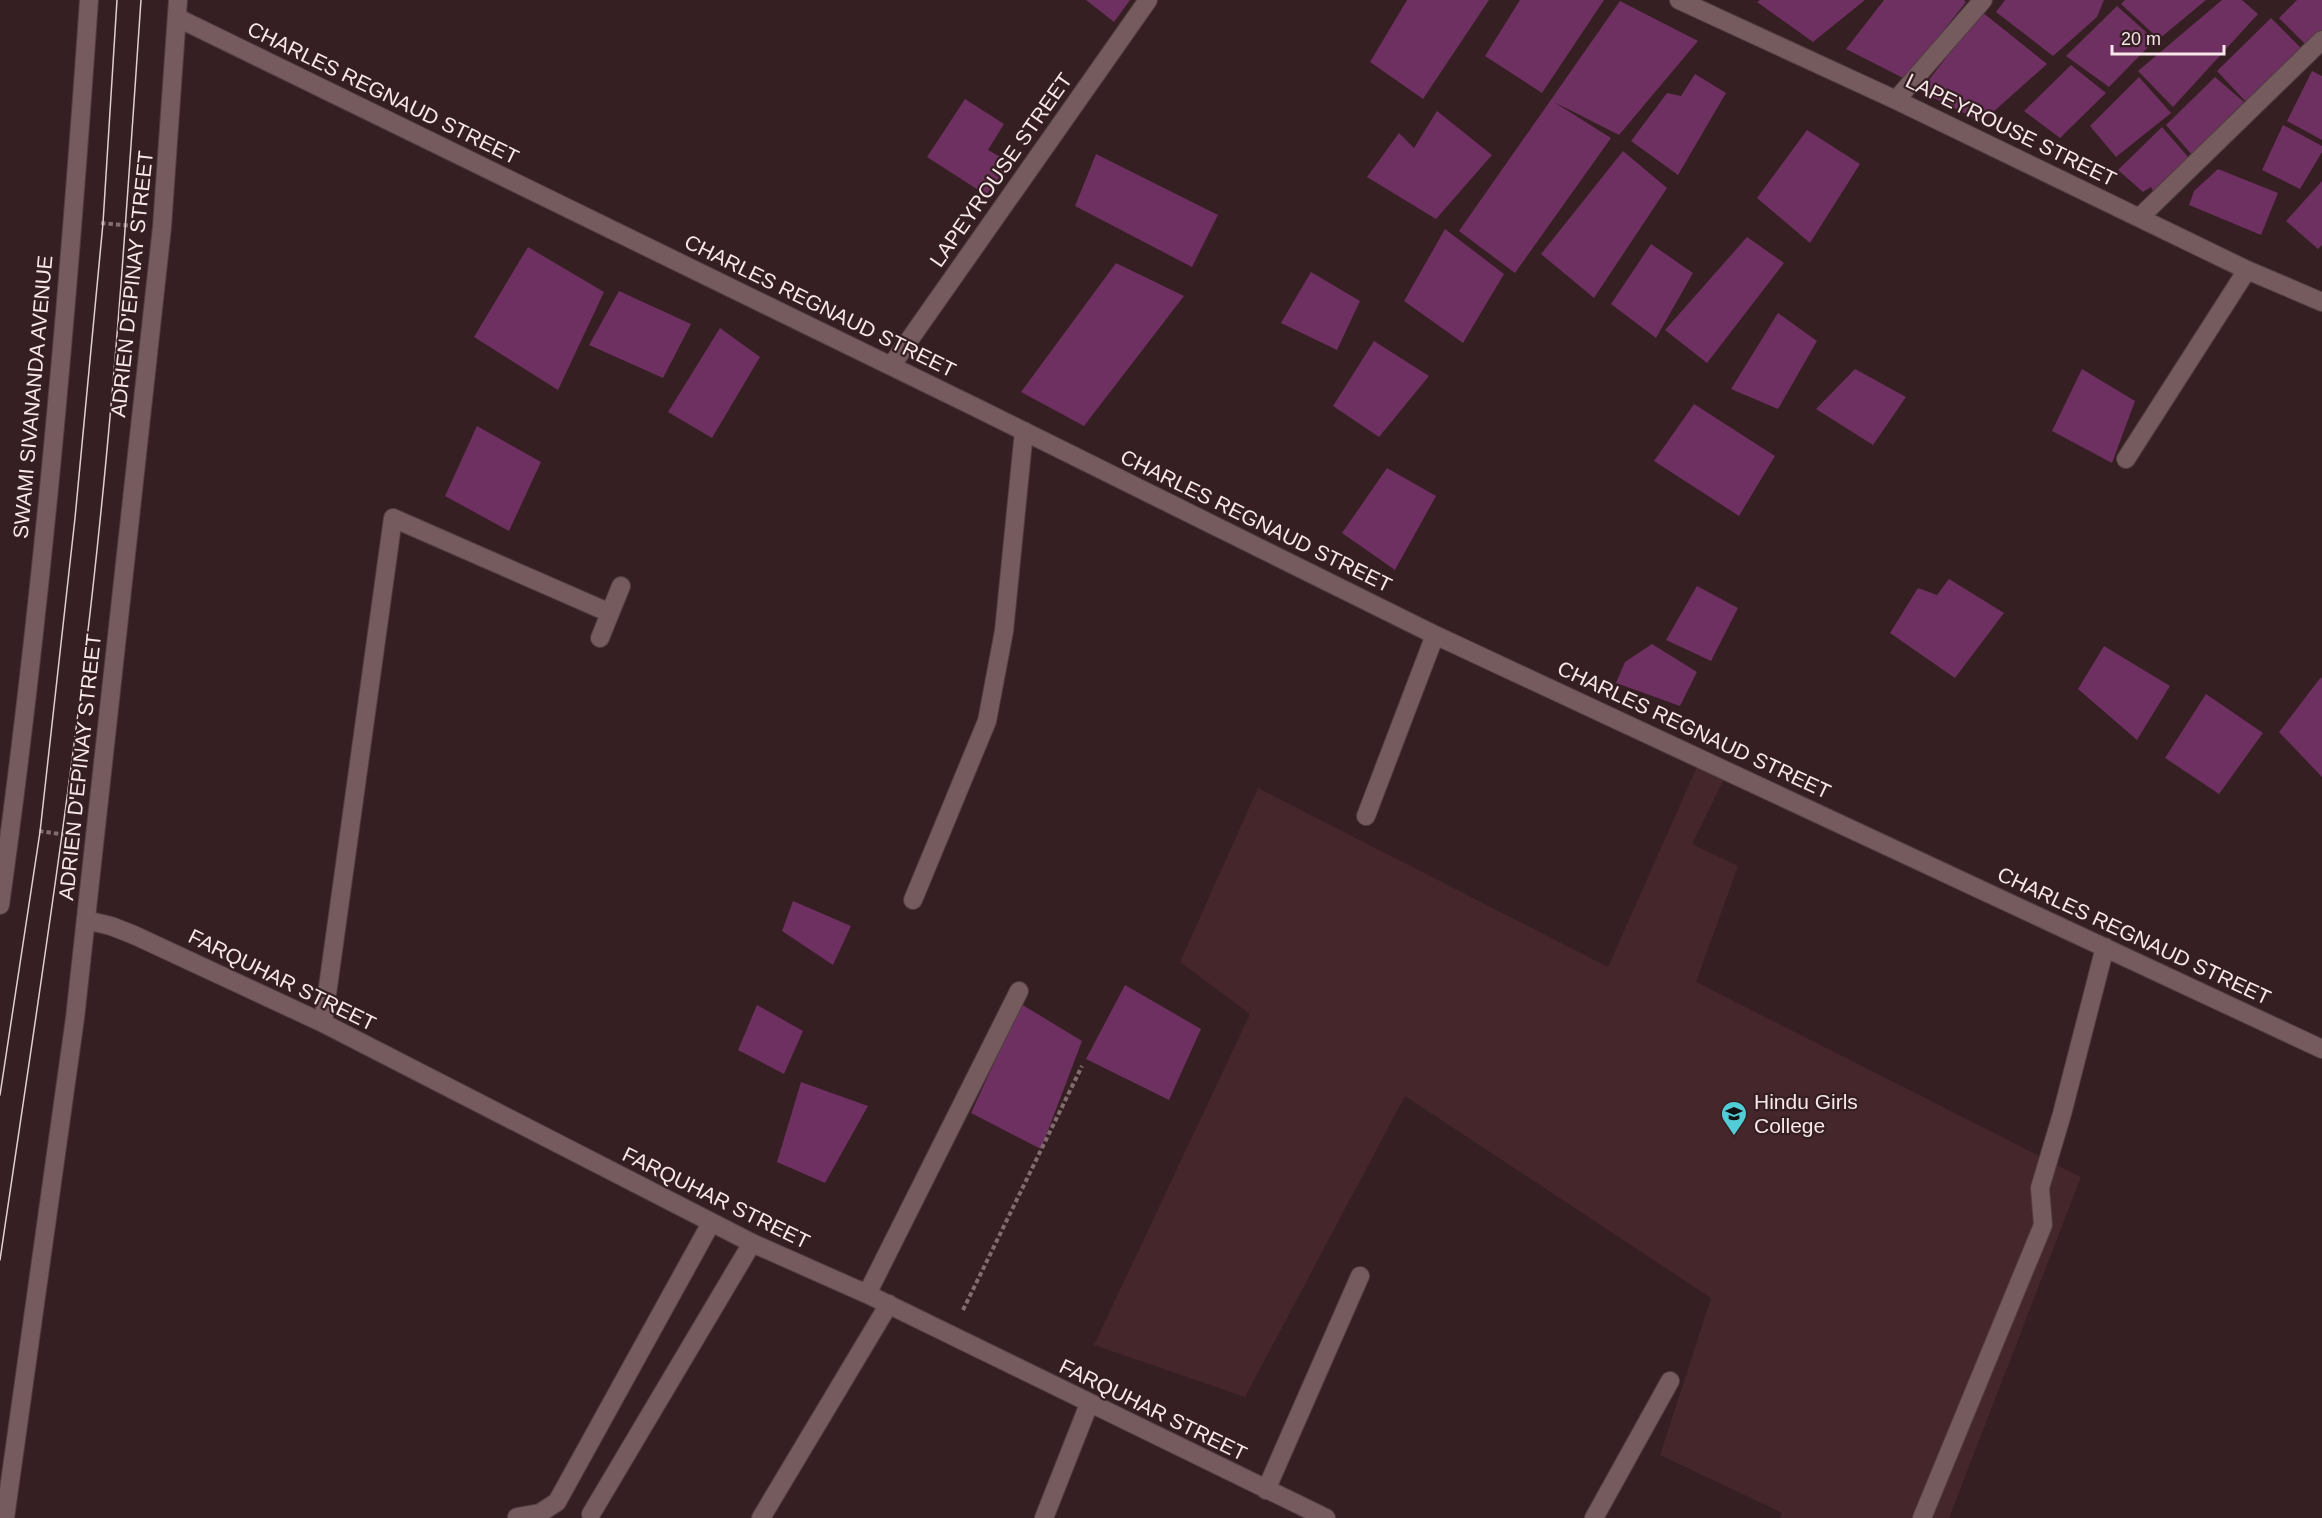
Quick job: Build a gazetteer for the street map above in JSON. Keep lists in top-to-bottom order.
{
  "streets": {
    "street": [
      "CHARLES REGNAUD STREET",
      "LAPEYROUSE STREET",
      "ADRIEN D'EPINAY STREET",
      "SWAMI SIVANANDA AVENUE",
      "FARQUHAR STREET"
    ]
  },
  "crossings": [
    ["CHARLES REGNAUD STREET", "LAPEYROUSE STREET"],
    ["CHARLES REGNAUD STREET", "ADRIEN D'EPINAY STREET"],
    ["ADRIEN D'EPINAY STREET", "FARQUHAR STREET"]
  ],
  "places": {
    "school or university": ["Hindu Girls College"]
  },
  "scale_bar": "20 m"
}
